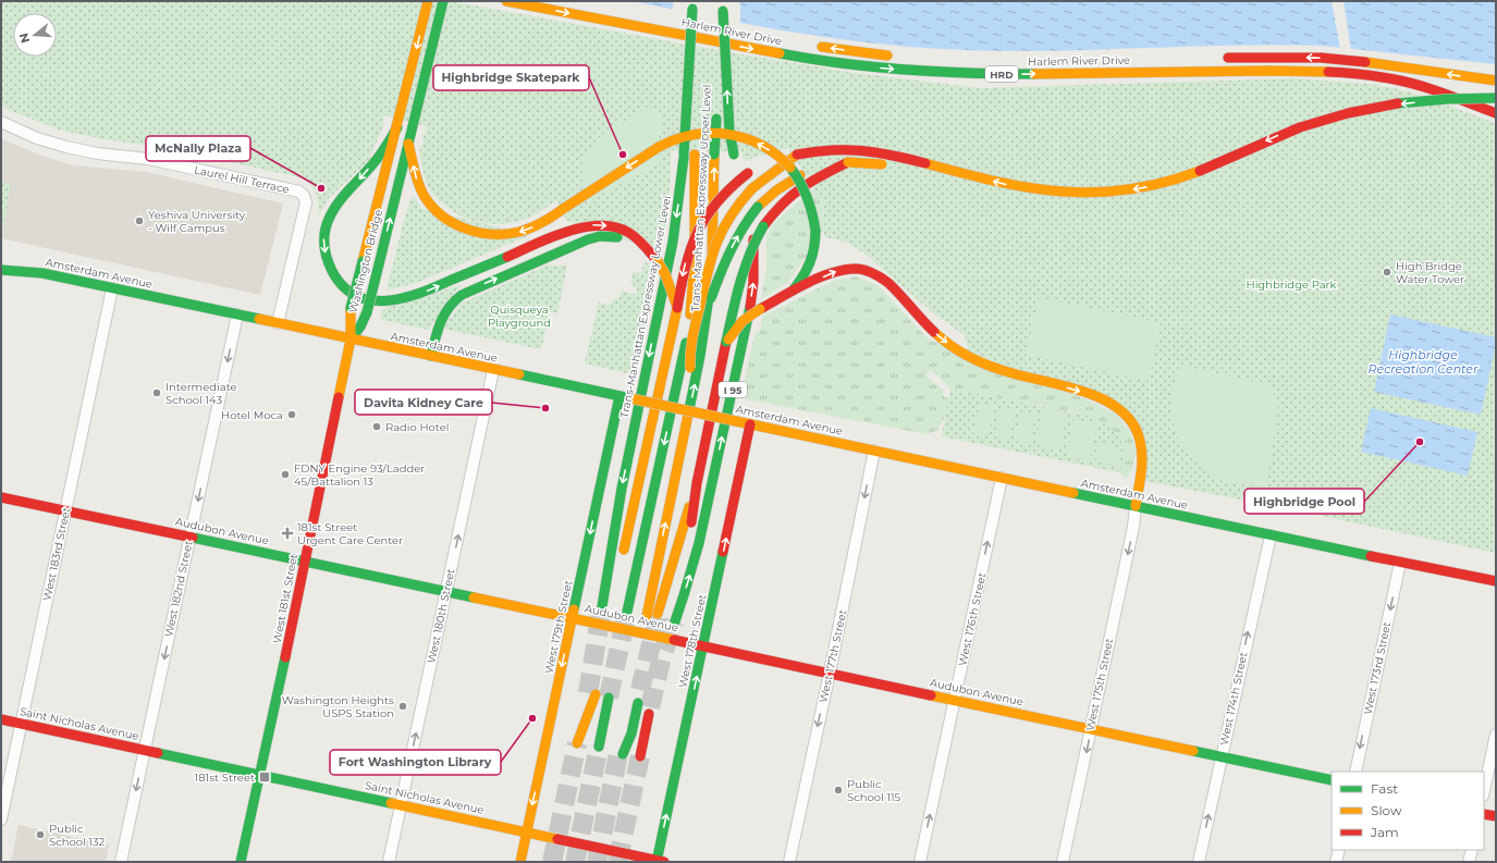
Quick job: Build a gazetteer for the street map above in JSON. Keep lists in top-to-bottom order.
{
  "streets": {
    "main road": [
      "Harlem River Drive",
      "HRD",
      "Trans-Manhattan Expressway Upper Level",
      "Washington Bridge",
      "Amsterdam Avenue",
      "Trans-Manhattan Expressway Lower Level",
      "I 95",
      "Audubon Avenue",
      "West 181st Street",
      "West 179th Street",
      "West 178th Street",
      "Saint Nicholas Avenue"
    ],
    "street": [
      "Laurel Hill Terrace",
      "West 183rd Street",
      "West 182nd Street",
      "West 180th Street",
      "West 176th Street",
      "West 177th Street",
      "West 173rd Street",
      "West 175th Street",
      "West 174th Street"
    ]
  },
  "crossings": [
    ["Laurel Hill Terrace", "Amsterdam Avenue"],
    ["Trans-Manhattan Expressway Upper Level", "Trans-Manhattan Expressway Lower Level"],
    ["Trans-Manhattan Expressway Upper Level", "I 95"],
    ["Washington Bridge", "Amsterdam Avenue"],
    ["Washington Bridge", "West 181st Street"],
    ["Amsterdam Avenue", "West 183rd Street"],
    ["Amsterdam Avenue", "West 182nd Street"],
    ["Amsterdam Avenue", "West 181st Street"],
    ["Amsterdam Avenue", "West 180th Street"],
    ["Amsterdam Avenue", "West 176th Street"],
    ["Amsterdam Avenue", "West 179th Street"],
    ["Amsterdam Avenue", "West 178th Street"],
    ["Amsterdam Avenue", "West 177th Street"],
    ["Amsterdam Avenue", "West 173rd Street"],
    ["Amsterdam Avenue", "West 175th Street"],
    ["Amsterdam Avenue", "West 174th Street"],
    ["Audubon Avenue", "West 183rd Street"],
    ["Audubon Avenue", "West 182nd Street"],
    ["Audubon Avenue", "West 181st Street"],
    ["Audubon Avenue", "West 180th Street"],
    ["Audubon Avenue", "West 176th Street"],
    ["Audubon Avenue", "West 179th Street"],
    ["Audubon Avenue", "West 178th Street"],
    ["Audubon Avenue", "West 177th Street"],
    ["Audubon Avenue", "West 175th Street"],
    ["Audubon Avenue", "West 174th Street"],
    ["West 183rd Street", "Saint Nicholas Avenue"],
    ["West 182nd Street", "Saint Nicholas Avenue"],
    ["West 181st Street", "Saint Nicholas Avenue"],
    ["West 180th Street", "Saint Nicholas Avenue"],
    ["West 179th Street", "Saint Nicholas Avenue"],
    ["West 178th Street", "Saint Nicholas Avenue"]
  ],
  "one_way": [
    "West 182nd Street",
    "West 180th Street",
    "West 176th Street",
    "West 177th Street",
    "West 173rd Street",
    "West 175th Street",
    "West 174th Street"
  ],
  "water": ["Highbridge Recreation Center"],
  "parks": ["Highbridge Park", "Quisqueya Playground"],
  "places": {
    "other": [
      "Highbridge Skatepark",
      "McNally Plaza",
      "Yeshiva University - Wilf Campus",
      "High Bridge Water Tower",
      "Intermediate School 143",
      "Davita Kidney Care",
      "Hotel Moca",
      "Radio Hotel",
      "Highbridge Pool",
      "FDNY Engine 93/Ladder 45/Battalion 13",
      "Washington Heights USPS Station",
      "Fort Washington Library",
      "Public School 115",
      "Public School 132"
    ],
    "health": ["181st Street Urgent Care Center"],
    "transit": ["181st Street"]
  },
  "legend": ["Fast", "Slow", "Jam"],
  "north": "left"
}
